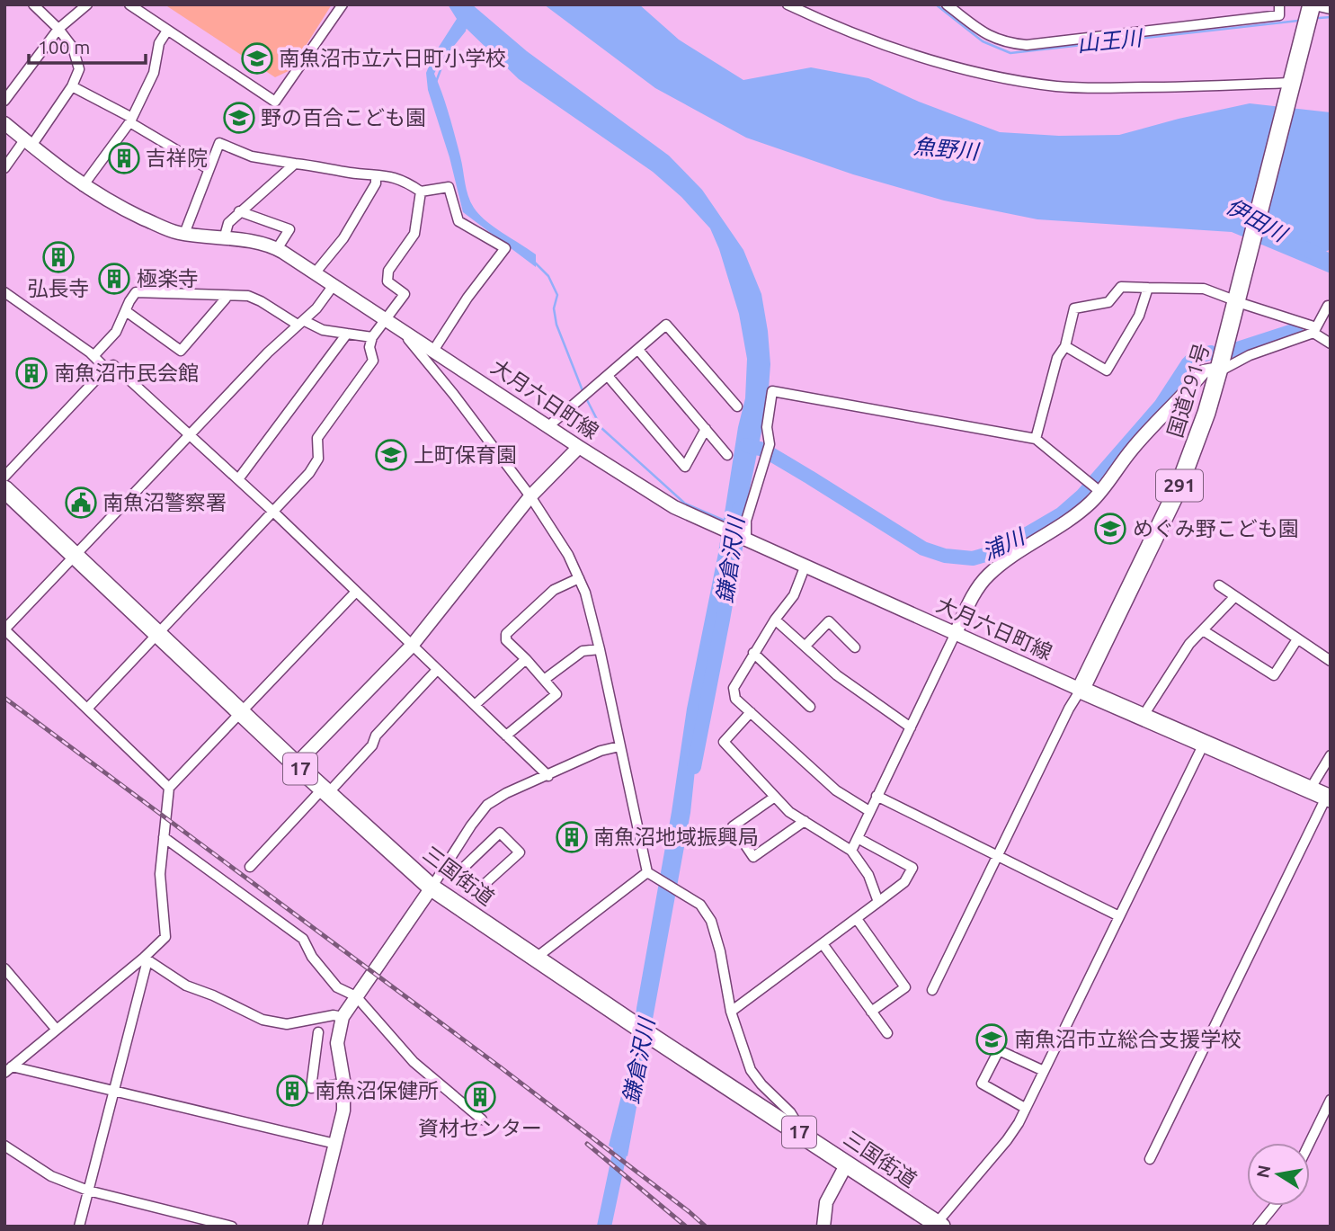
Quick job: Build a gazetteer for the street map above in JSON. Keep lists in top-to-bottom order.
{
  "streets": {
    "highway": [
      "国道291号",
      "291",
      "17",
      "三国街道"
    ],
    "main road": ["大月六日町線"]
  },
  "crossings": [
    ["国道291号", "大月六日町線"]
  ],
  "water": [
    "山王川",
    "魚野川",
    "伊田川",
    "浦川",
    "鎌倉沢川"
  ],
  "places": {
    "school or university": [
      "南魚沼市立六日町小学校",
      "野の百合こども園",
      "上町保育園",
      "めぐみ野こども園",
      "南魚沼市立総合支援学校"
    ],
    "building": [
      "吉祥院",
      "弘長寺",
      "極楽寺",
      "南魚沼市民会館",
      "南魚沼地域振興局",
      "南魚沼保健所",
      "資材センター"
    ],
    "public building": ["南魚沼警察署"]
  },
  "scale_bar": "100 m",
  "north": "left"
}
